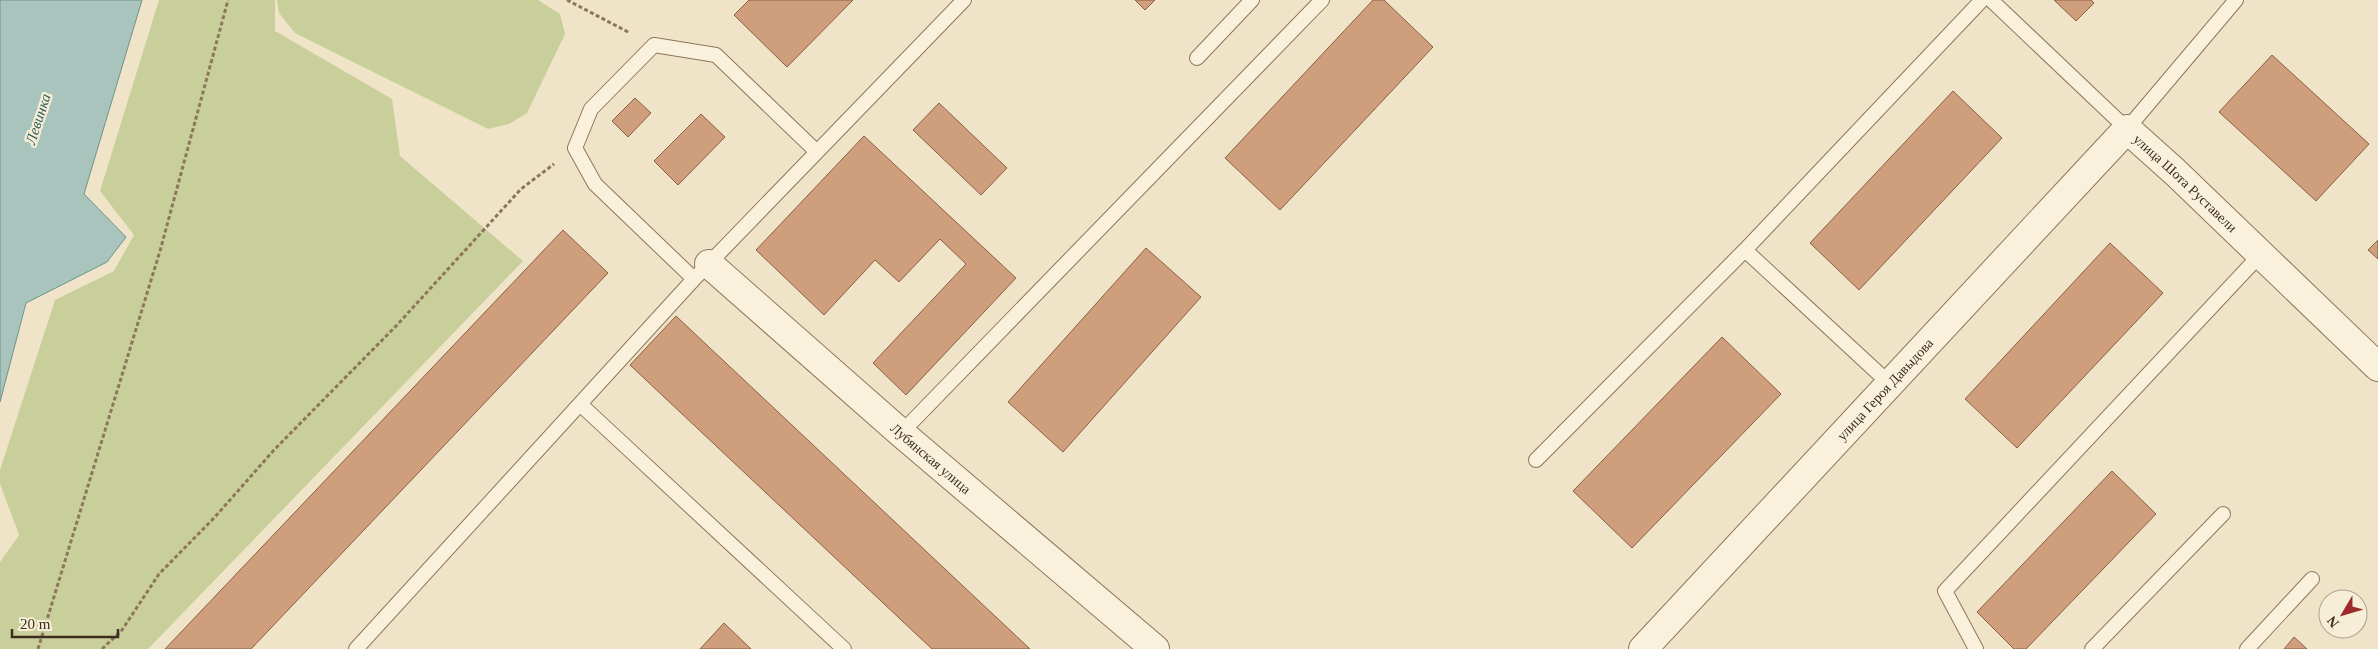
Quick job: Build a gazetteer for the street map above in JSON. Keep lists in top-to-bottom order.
{
  "streets": {
    "street": ["улица Шота Руставели", "улица Героя Давыдова", "Лубянская улица"]
  },
  "crossings": [
    ["улица Шота Руставели", "улица Героя Давыдова"]
  ],
  "water": ["Левинка"],
  "scale_bar": "20 m",
  "north": "bottom left"
}
